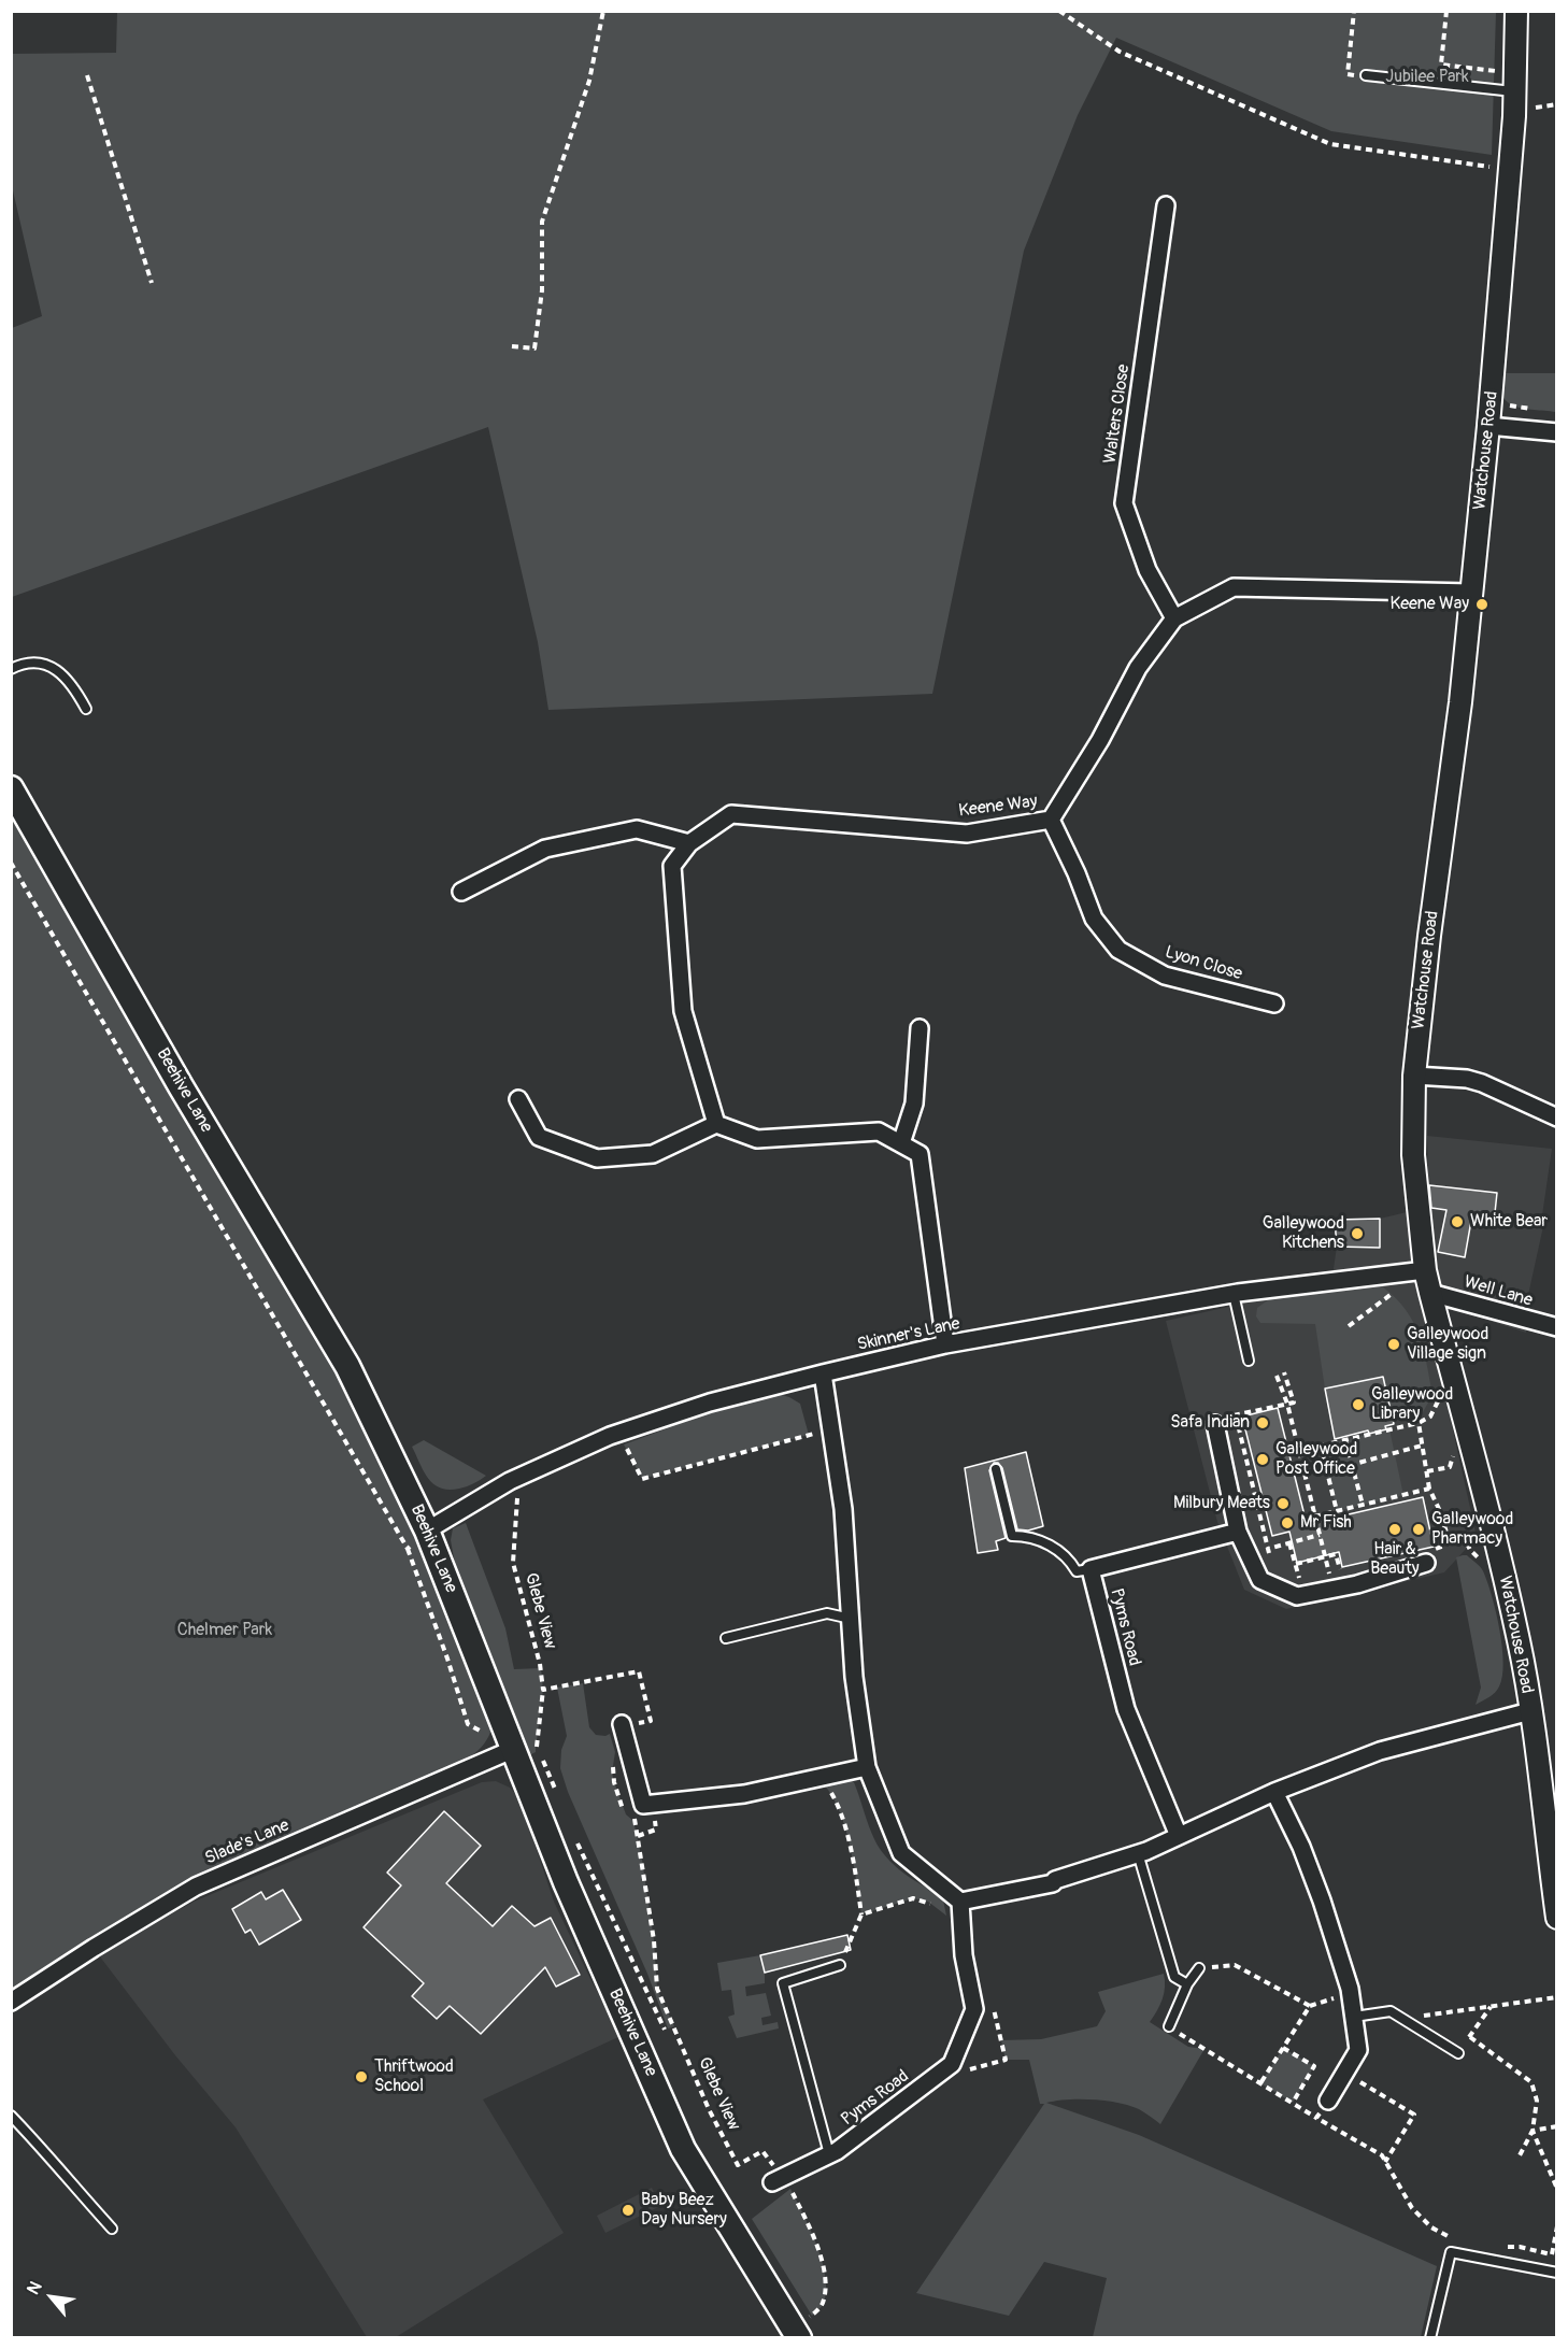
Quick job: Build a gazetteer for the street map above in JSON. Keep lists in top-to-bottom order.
{
  "streets": {
    "main road": ["Beehive Lane"],
    "street": [
      "Walters Close",
      "Watchouse Road",
      "Keene Way",
      "Lyon Close",
      "Well Lane",
      "Skinner's Lane",
      "Pyms Road",
      "Slade's Lane"
    ],
    "path": ["Glebe View"]
  },
  "crossings": [
    ["Walters Close", "Keene Way"],
    ["Watchouse Road", "Keene Way"],
    ["Watchouse Road", "Well Lane"],
    ["Watchouse Road", "Skinner's Lane"],
    ["Keene Way", "Lyon Close"],
    ["Beehive Lane", "Skinner's Lane"],
    ["Beehive Lane", "Glebe View"],
    ["Beehive Lane", "Slade's Lane"],
    ["Skinner's Lane", "Glebe View"],
    ["Glebe View", "Pyms Road"],
    ["Glebe View", "Slade's Lane"]
  ],
  "parks": ["Jubilee Park", "Chelmer Park"],
  "places": [
    "Keene Way",
    "White Bear",
    "Galleywood Kitchens",
    "Galleywood Village sign",
    "Galleywood Library",
    "Safa Indian",
    "Galleywood Post Office",
    "Milbury Meats",
    "Mr Fish",
    "Hair & Beauty",
    "Galleywood Pharmacy",
    "Thriftwood School",
    "Baby Beez Day Nursery"
  ],
  "north": "top left"
}
